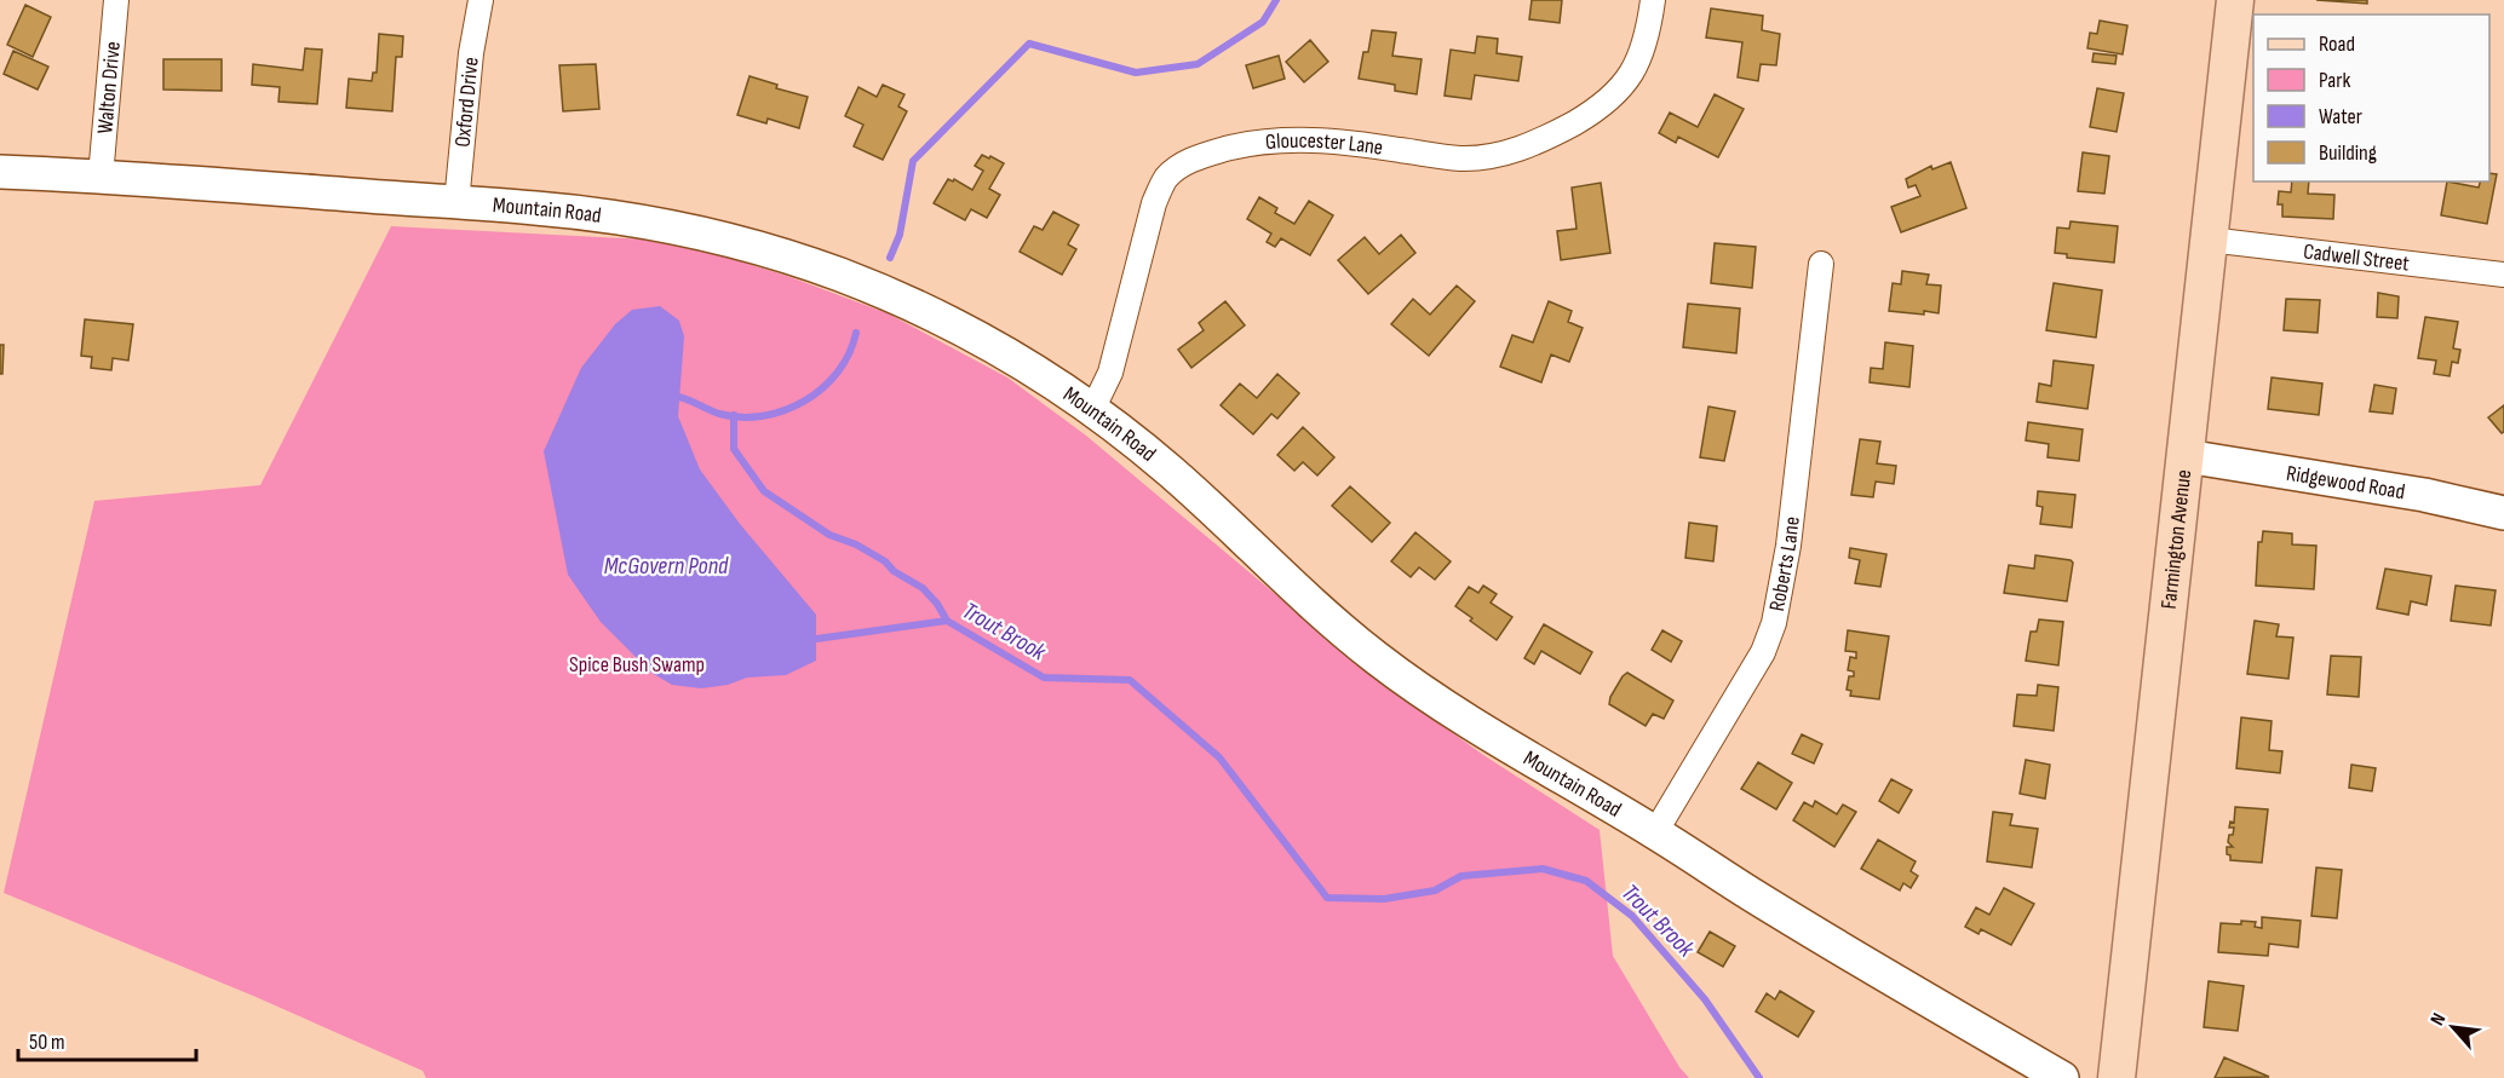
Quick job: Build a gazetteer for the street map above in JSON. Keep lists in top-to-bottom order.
{
  "streets": {
    "main road": ["Mountain Road", "Ridgewood Road", "Farmington Avenue"],
    "street": [
      "Walton Drive",
      "Oxford Drive",
      "Gloucester Lane",
      "Cadwell Street",
      "Roberts Lane"
    ]
  },
  "crossings": [
    ["Walton Drive", "Mountain Road"],
    ["Oxford Drive", "Mountain Road"],
    ["Gloucester Lane", "Mountain Road"],
    ["Mountain Road", "Roberts Lane"],
    ["Cadwell Street", "Farmington Avenue"],
    ["Ridgewood Road", "Farmington Avenue"]
  ],
  "water": ["McGovern Pond", "Trout Brook"],
  "parks": ["Spice Bush Swamp"],
  "legend": [
    "Road",
    "Park",
    "Water",
    "Building"
  ],
  "scale_bar": "50 m",
  "north": "top left"
}
